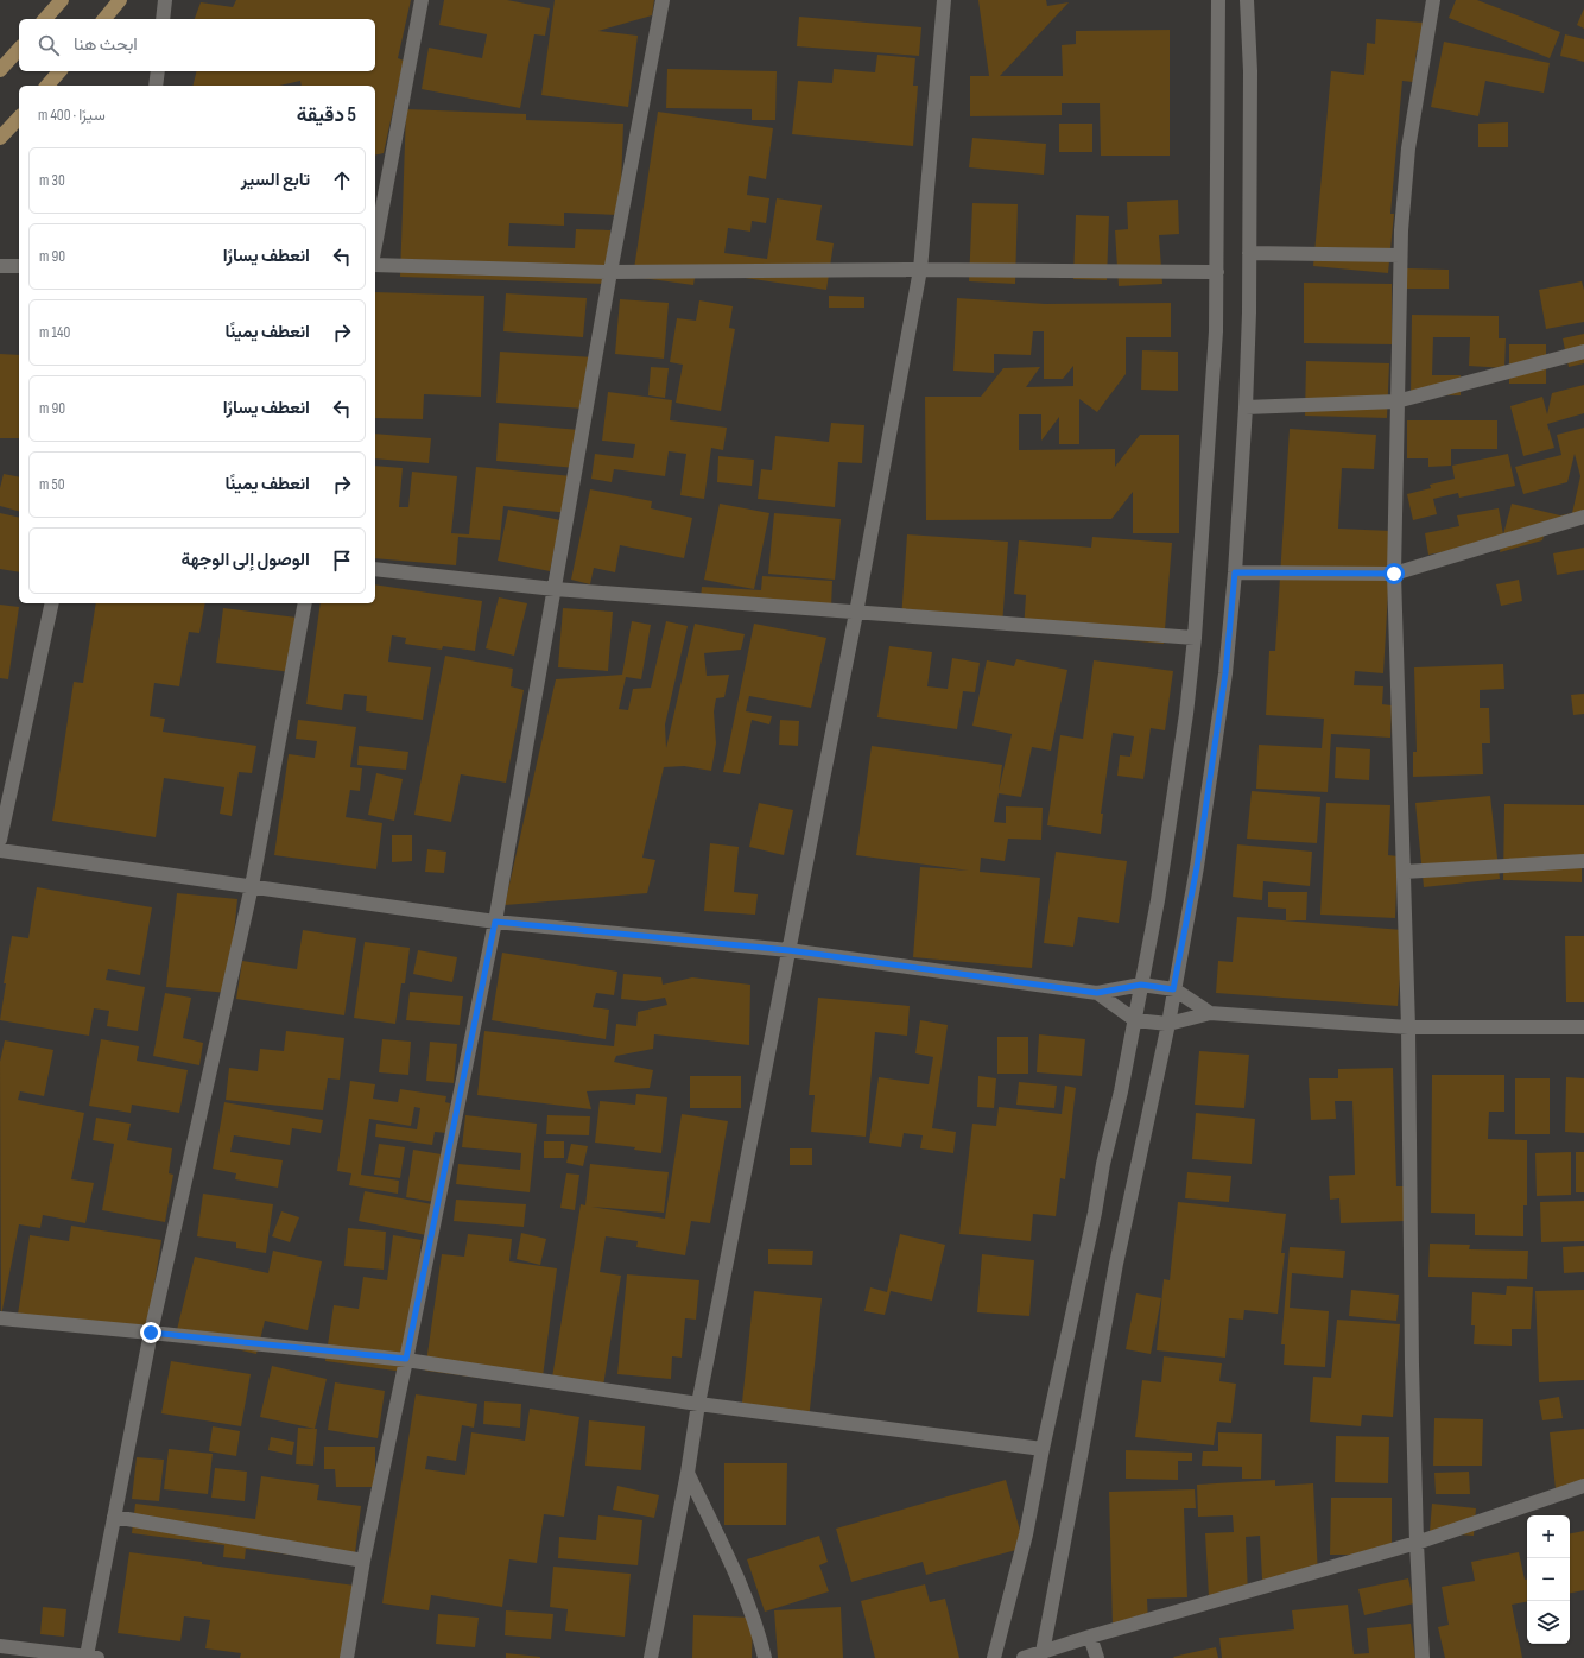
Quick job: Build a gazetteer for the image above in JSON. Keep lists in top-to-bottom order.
{
  "page": {
    "search": "ابحث هنا",
    "heading": ["5 دقيقة", "سيرًا · 400 m"],
    "list": [
      ["تابع السير", "30 m"],
      ["انعطف يسارًا", "90 m"],
      ["انعطف يمينًا", "140 m"],
      ["انعطف يسارًا", "90 m"],
      ["انعطف يمينًا", "50 m"],
      "الوصول إلى الوجهة"
    ],
    "map_buttons": ["+", "−"]
  }
}
